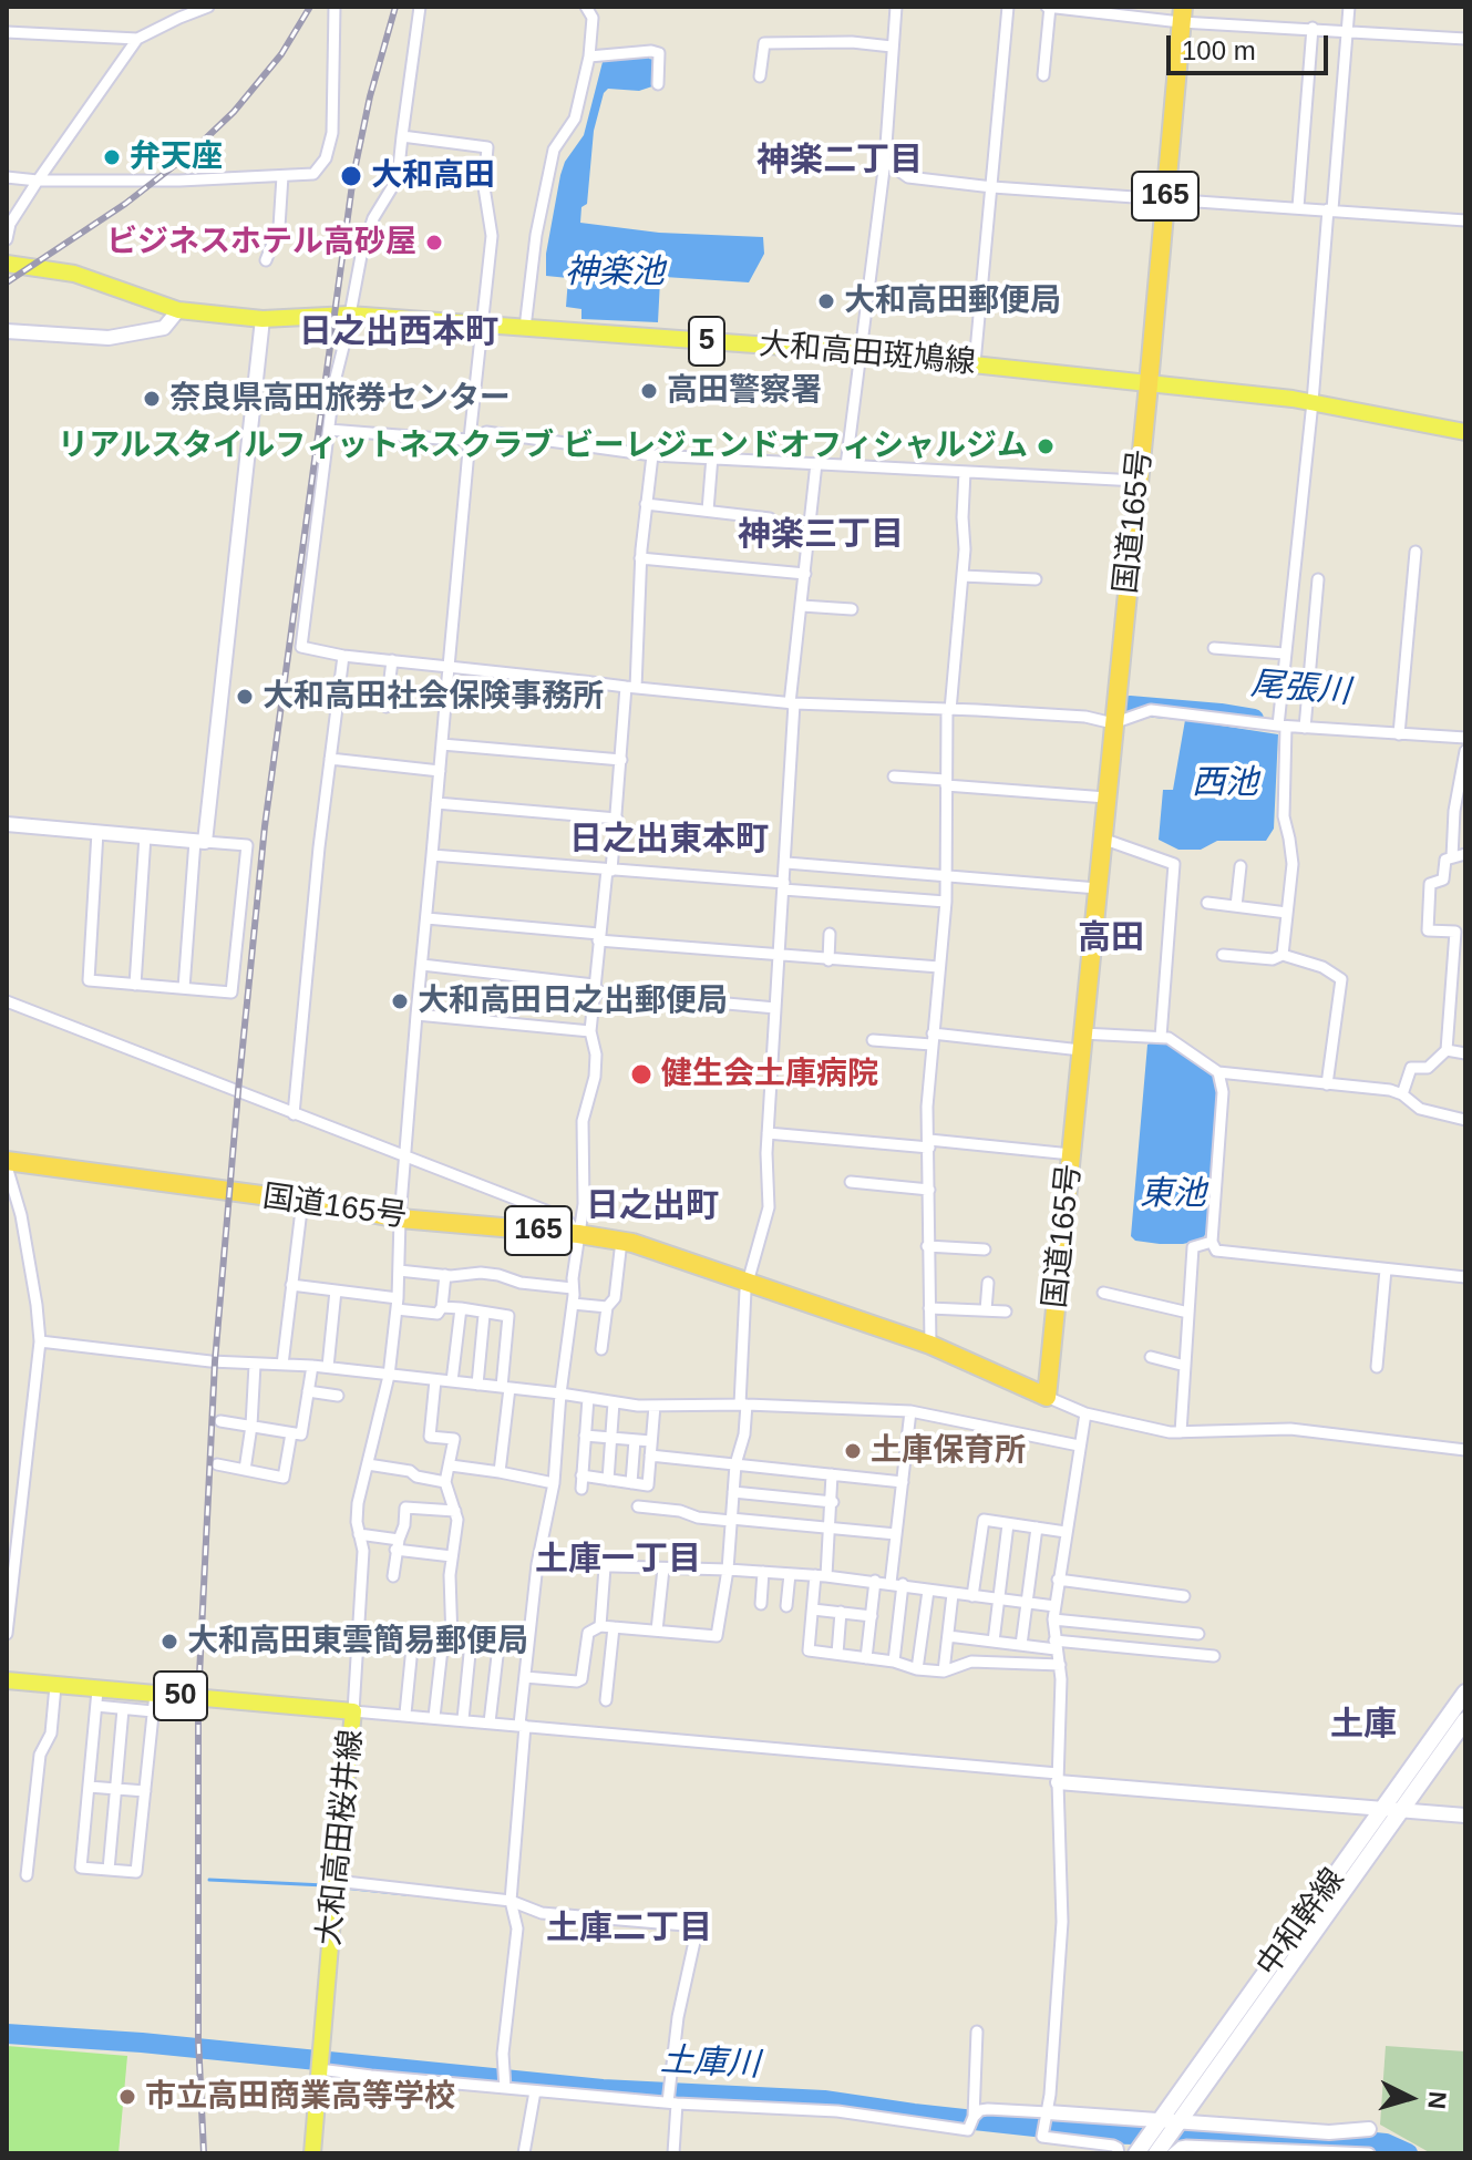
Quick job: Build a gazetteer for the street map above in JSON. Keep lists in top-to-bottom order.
{
  "streets": {
    "highway": ["165", "国道165号"],
    "main road": [
      "5",
      "大和高田斑鳩線",
      "50",
      "大和高田桜井線",
      "中和幹線"
    ]
  },
  "crossings": [
    ["大和高田斑鳩線", "国道165号"]
  ],
  "districts": [
    "神楽二丁目",
    "日之出西本町",
    "神楽三丁目",
    "日之出東本町",
    "高田",
    "日之出町",
    "土庫一丁目",
    "土庫",
    "土庫二丁目"
  ],
  "water": [
    "神楽池",
    "尾張川",
    "西池",
    "東池",
    "土庫川"
  ],
  "places": [
    "弁天座",
    "大和高田",
    "ビジネスホテル高砂屋",
    "大和高田郵便局",
    "高田警察署",
    "奈良県高田旅券センター",
    "リアルスタイルフィットネスクラブ ビーレジェンドオフィシャルジム",
    "大和高田社会保険事務所",
    "大和高田日之出郵便局",
    "健生会土庫病院",
    "土庫保育所",
    "大和高田東雲簡易郵便局",
    "市立高田商業高等学校"
  ],
  "scale_bar": "100 m",
  "north": "right"
}
